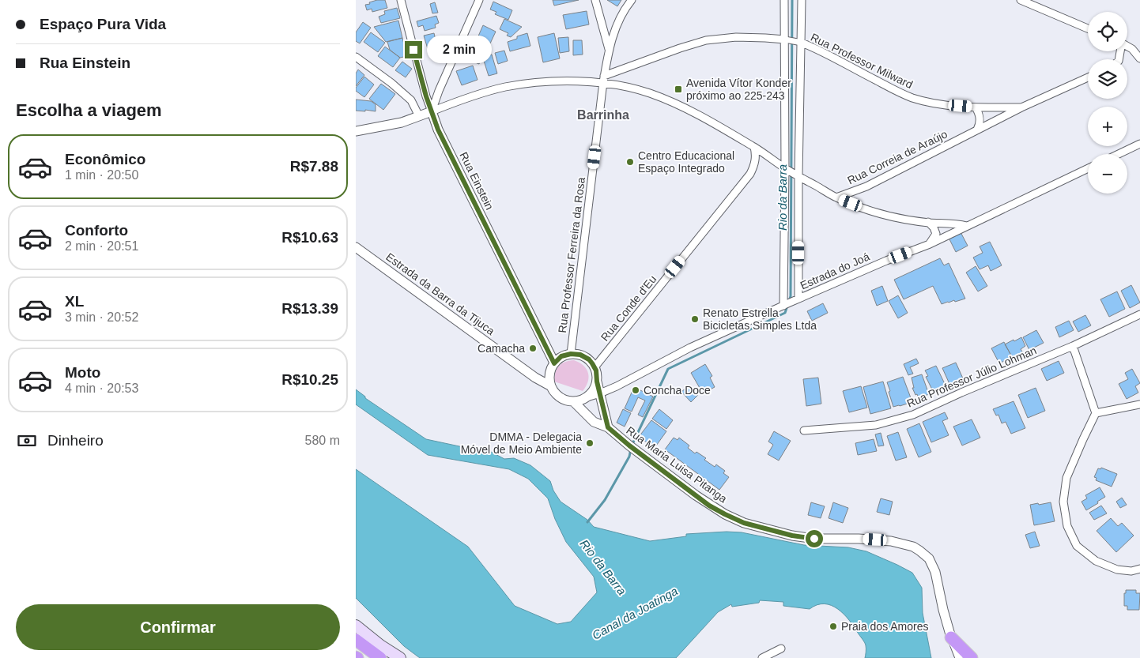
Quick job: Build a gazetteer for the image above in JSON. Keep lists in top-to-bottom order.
{
  "streets": {
    "street": [
      "Rua Professor Milward",
      "Rua Correia de Araújo",
      "Rua Einstein",
      "Rua Professor Ferreira da Rosa",
      "Estrada do Joá",
      "Estrada da Barra da Tijuca",
      "Rua Conde d'Eu",
      "Rua Professor Júlio Lohman",
      "Rua Maria Luisa Pitanga"
    ]
  },
  "crossings": [
    ["Rua Professor Milward", "Rua Correia de Araújo"],
    ["Rua Professor Milward", "Rua Professor Ferreira da Rosa"],
    ["Rua Einstein", "Rua Professor Ferreira da Rosa"],
    ["Rua Einstein", "Estrada do Joá"],
    ["Rua Einstein", "Estrada da Barra da Tijuca"],
    ["Rua Einstein", "Rua Conde d'Eu"],
    ["Rua Einstein", "Rua Maria Luisa Pitanga"],
    ["Rua Professor Ferreira da Rosa", "Estrada do Joá"],
    ["Rua Professor Ferreira da Rosa", "Estrada da Barra da Tijuca"],
    ["Rua Professor Ferreira da Rosa", "Rua Conde d'Eu"],
    ["Rua Professor Ferreira da Rosa", "Rua Maria Luisa Pitanga"],
    ["Estrada do Joá", "Estrada da Barra da Tijuca"],
    ["Estrada do Joá", "Rua Conde d'Eu"],
    ["Estrada do Joá", "Rua Maria Luisa Pitanga"],
    ["Estrada da Barra da Tijuca", "Rua Conde d'Eu"],
    ["Estrada da Barra da Tijuca", "Rua Maria Luisa Pitanga"],
    ["Rua Conde d'Eu", "Rua Maria Luisa Pitanga"]
  ],
  "districts": ["Barrinha"],
  "water": ["Rio da Barra", "Canal da Joatinga"],
  "places": {
    "transit": ["Avenida Vítor Konder próximo ao 225-243"],
    "other": [
      "Centro Educacional Espaço Integrado",
      "Renato Estrella Bicicletas Simples Ltda",
      "Camacha",
      "Concha Doce",
      "DMMA - Delegacia Móvel de Meio Ambiente",
      "Praia dos Amores"
    ]
  },
  "page": {
    "banner": ["Espaço Pura Vida", "Rua Einstein"],
    "map_buttons": ["+", "−"],
    "bubble": "2 min",
    "heading": "Escolha a viagem",
    "list": [
      {
        "name": "Econômico",
        "note": "1 min · 20:50",
        "value": "R$7.88"
      },
      {
        "name": "Conforto",
        "note": "2 min · 20:51",
        "value": "R$10.63"
      },
      {
        "name": "XL",
        "note": "3 min · 20:52",
        "value": "R$13.39"
      },
      {
        "name": "Moto",
        "note": "4 min · 20:53",
        "value": "R$10.25"
      }
    ],
    "pay": ["Dinheiro", "580 m"],
    "buttons": "Confirmar"
  }
}
